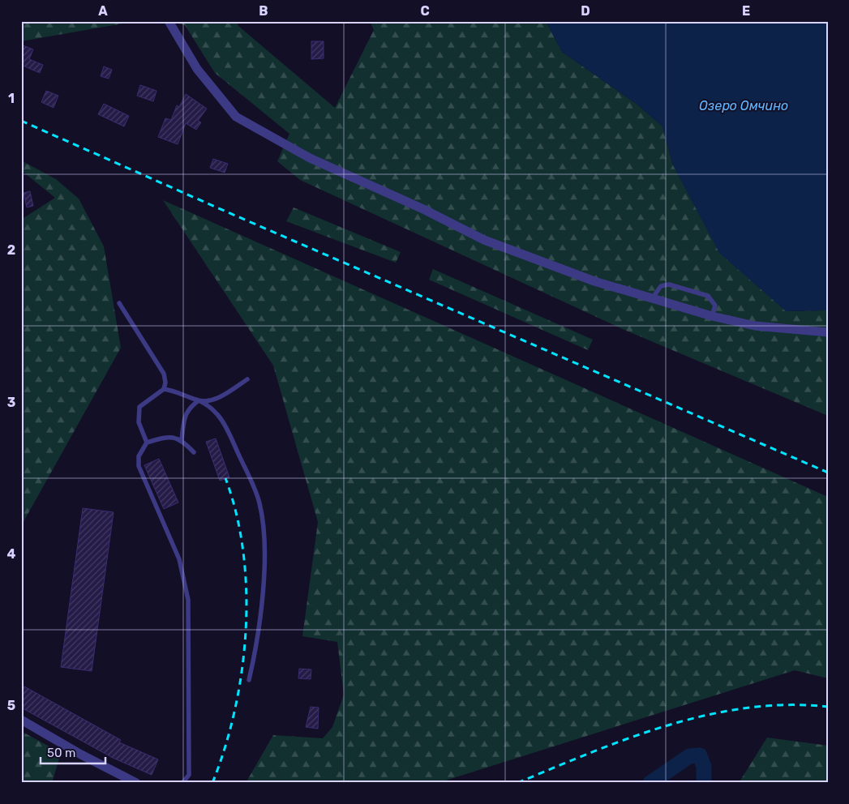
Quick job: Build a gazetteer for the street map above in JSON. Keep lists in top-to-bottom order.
{
  "water": ["Озеро Омчино"],
  "scale_bar": "50 m",
  "grid": {
    "columns": [
      "A",
      "B",
      "C",
      "D",
      "E"
    ],
    "rows": [
      "1",
      "2",
      "3",
      "4",
      "5"
    ]
  }
}
